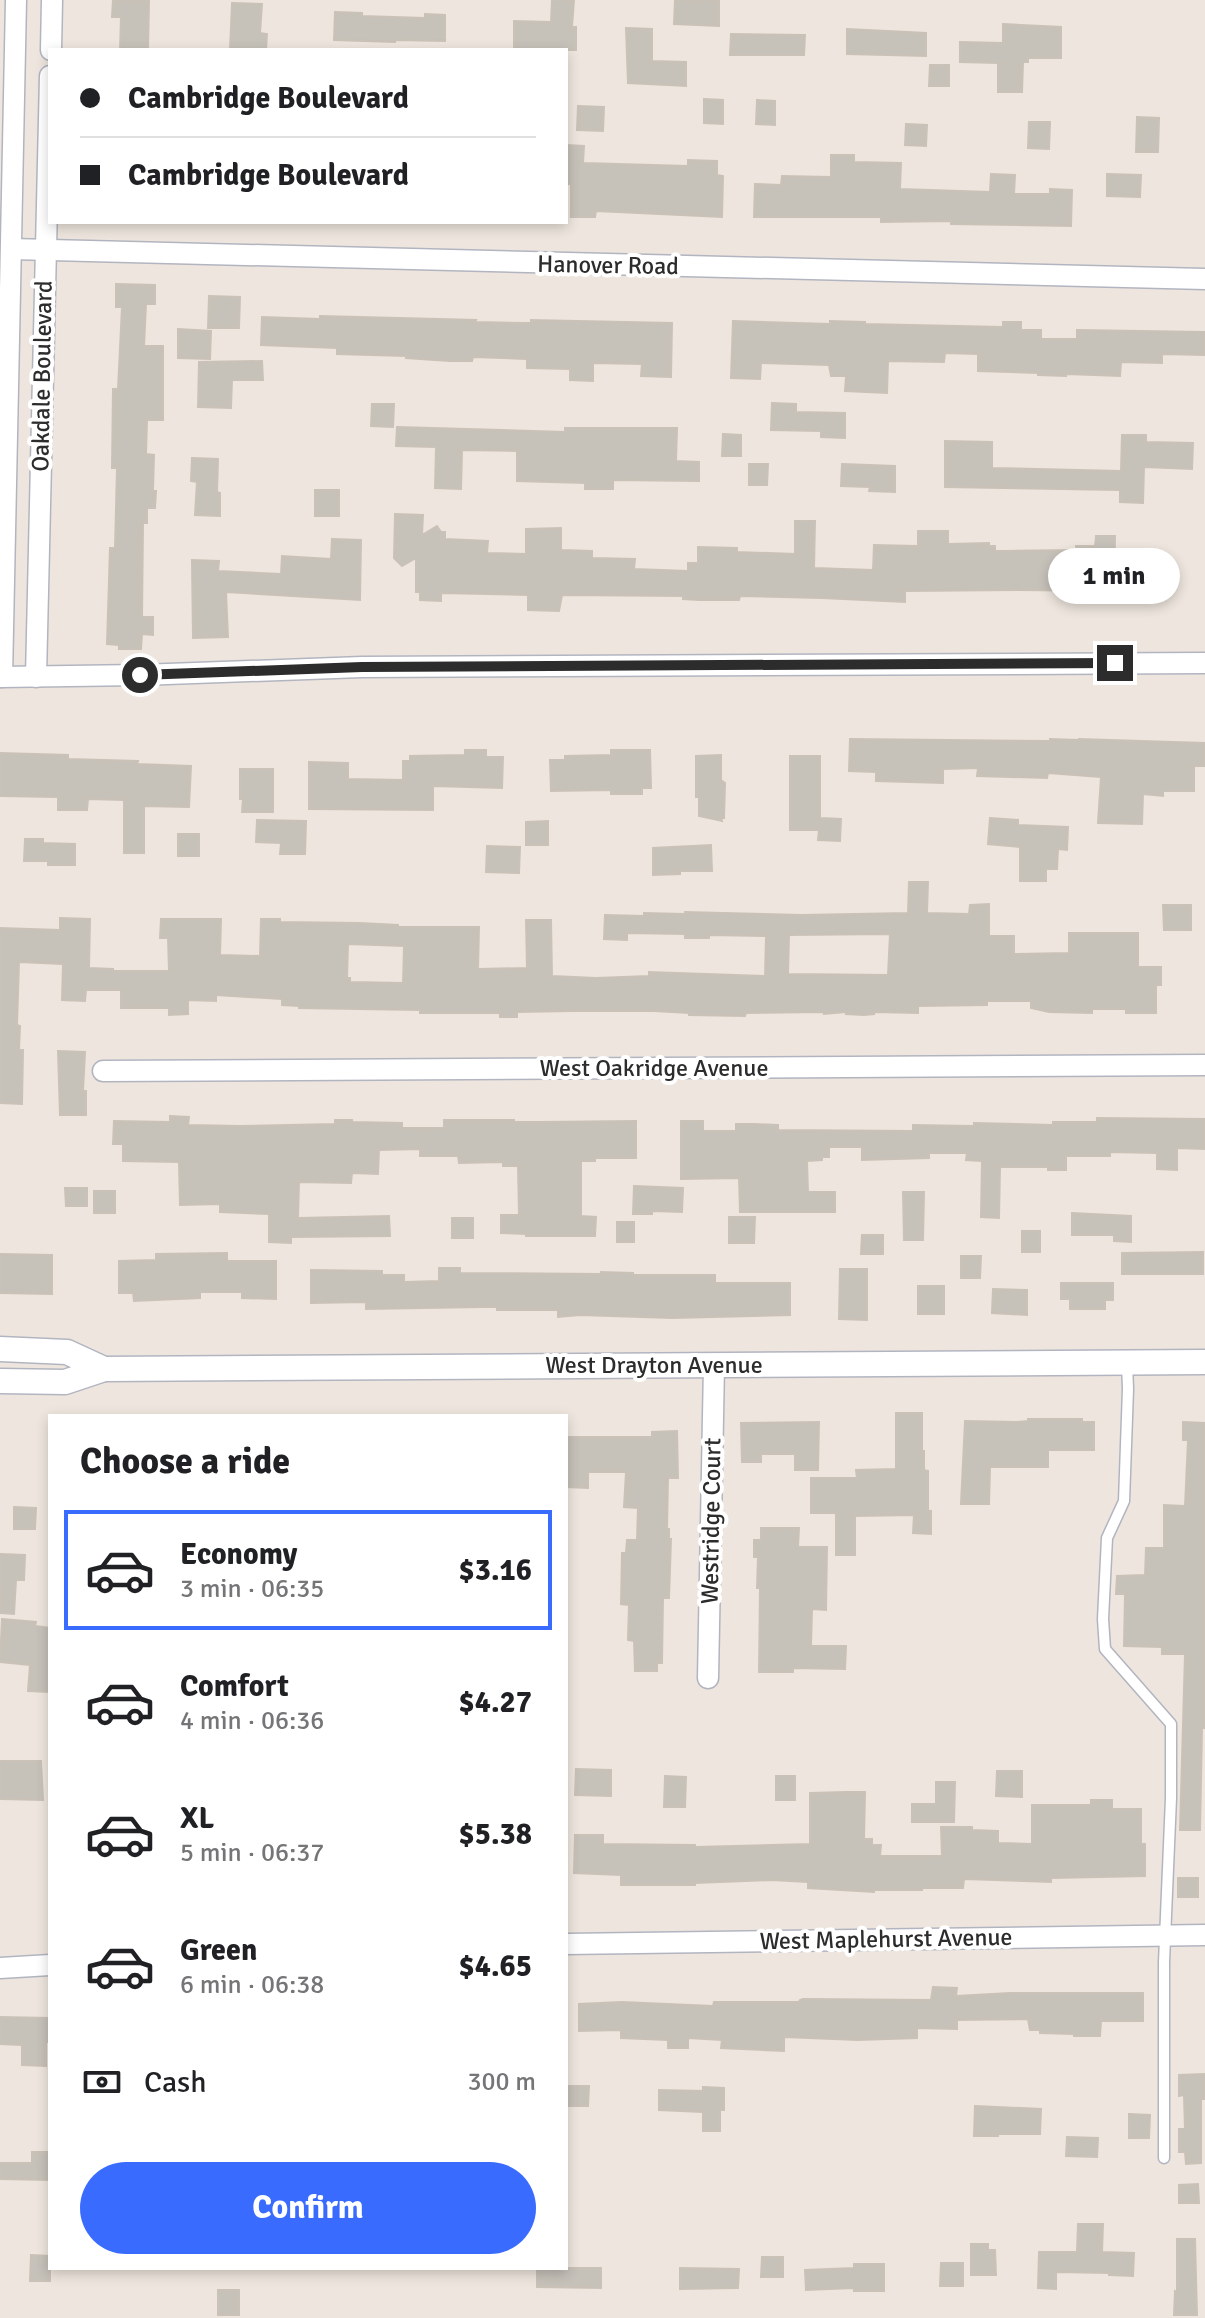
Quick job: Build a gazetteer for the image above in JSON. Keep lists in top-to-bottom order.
{
  "streets": {
    "street": [
      "Hanover Road",
      "Oakdale Boulevard",
      "West Oakridge Avenue",
      "West Drayton Avenue",
      "Westridge Court",
      "West Maplehurst Avenue"
    ]
  },
  "crossings": [
    ["Hanover Road", "Oakdale Boulevard"],
    ["West Drayton Avenue", "Westridge Court"]
  ],
  "page": {
    "banner": ["Cambridge Boulevard", "Cambridge Boulevard"],
    "bubble": "1 min",
    "heading": "Choose a ride",
    "list": [
      {
        "name": "Economy",
        "note": "3 min · 06:35",
        "value": "$3.16"
      },
      {
        "name": "Comfort",
        "note": "4 min · 06:36",
        "value": "$4.27"
      },
      {
        "name": "XL",
        "note": "5 min · 06:37",
        "value": "$5.38"
      },
      {
        "name": "Green",
        "note": "6 min · 06:38",
        "value": "$4.65"
      }
    ],
    "pay": ["Cash", "300 m"],
    "buttons": "Confirm"
  }
}
